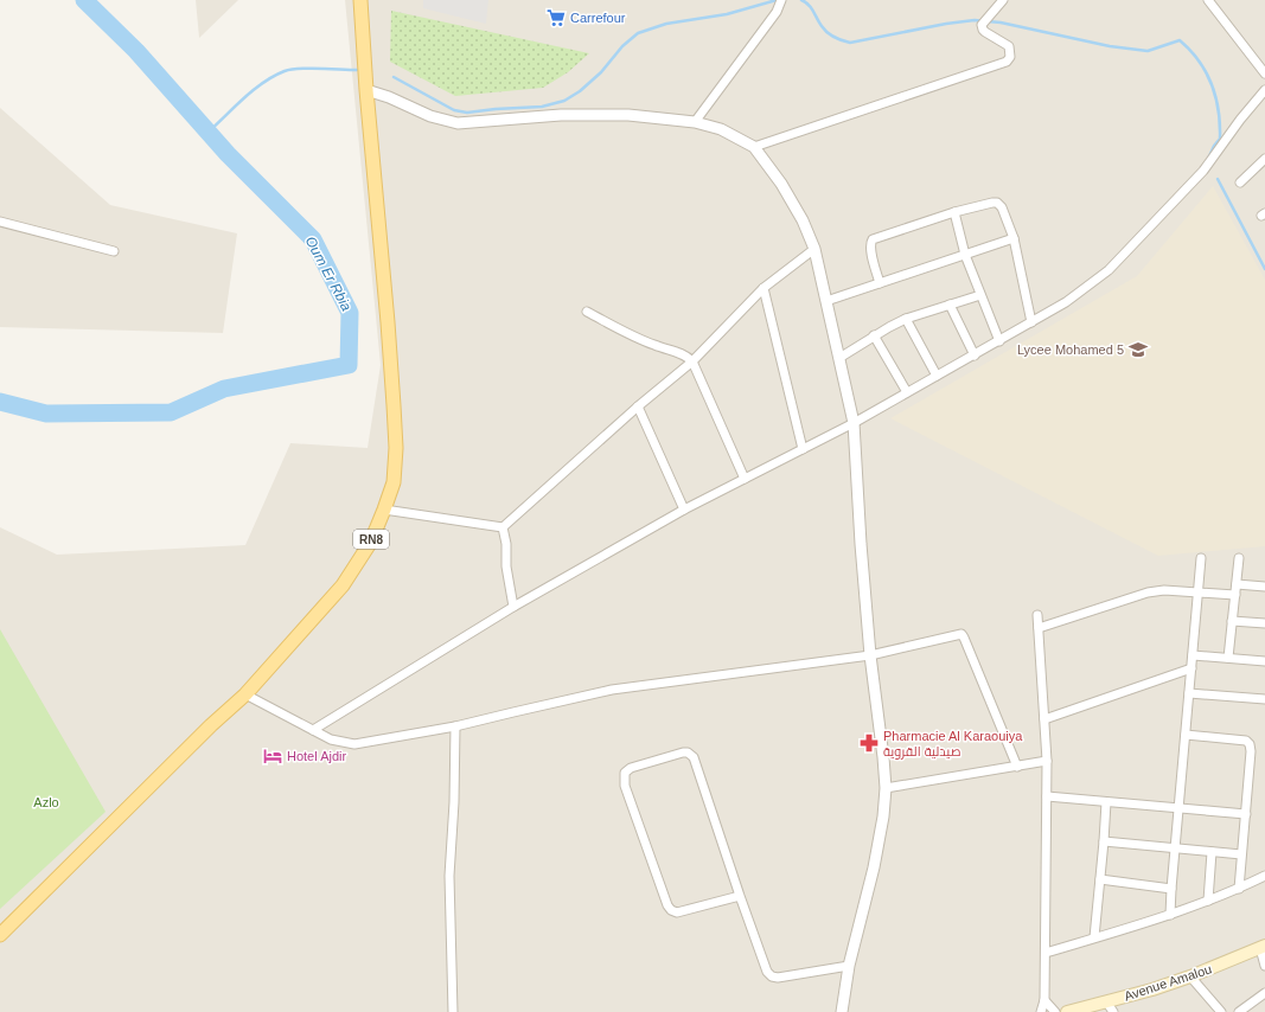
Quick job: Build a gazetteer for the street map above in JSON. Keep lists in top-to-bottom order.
{
  "streets": {
    "main road": ["RN8", "Avenue Amalou"]
  },
  "water": ["Oum Er Rbia"],
  "parks": ["Azlo"],
  "places": {
    "supermarket": ["Carrefour"],
    "school or university": ["Lycee Mohamed 5"],
    "pharmacy": ["Pharmacie Al Karaouiya صيدلية القروية"],
    "hotel": ["Hotel Ajdir"]
  }
}
